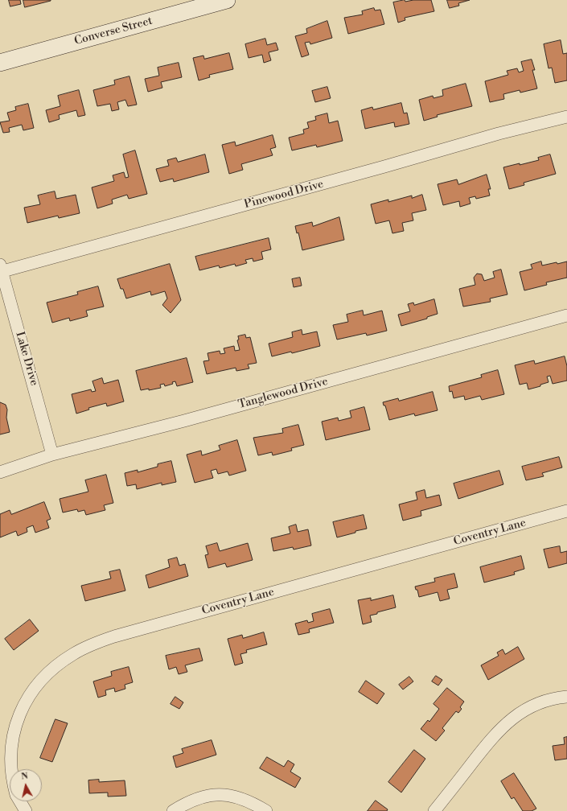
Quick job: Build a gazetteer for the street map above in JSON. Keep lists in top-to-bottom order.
{
  "streets": {
    "main road": ["Converse Street"],
    "street": [
      "Pinewood Drive",
      "Lake Drive",
      "Tanglewood Drive",
      "Coventry Lane"
    ]
  },
  "crossings": [
    ["Pinewood Drive", "Lake Drive"],
    ["Lake Drive", "Tanglewood Drive"]
  ],
  "north": "top"
}
